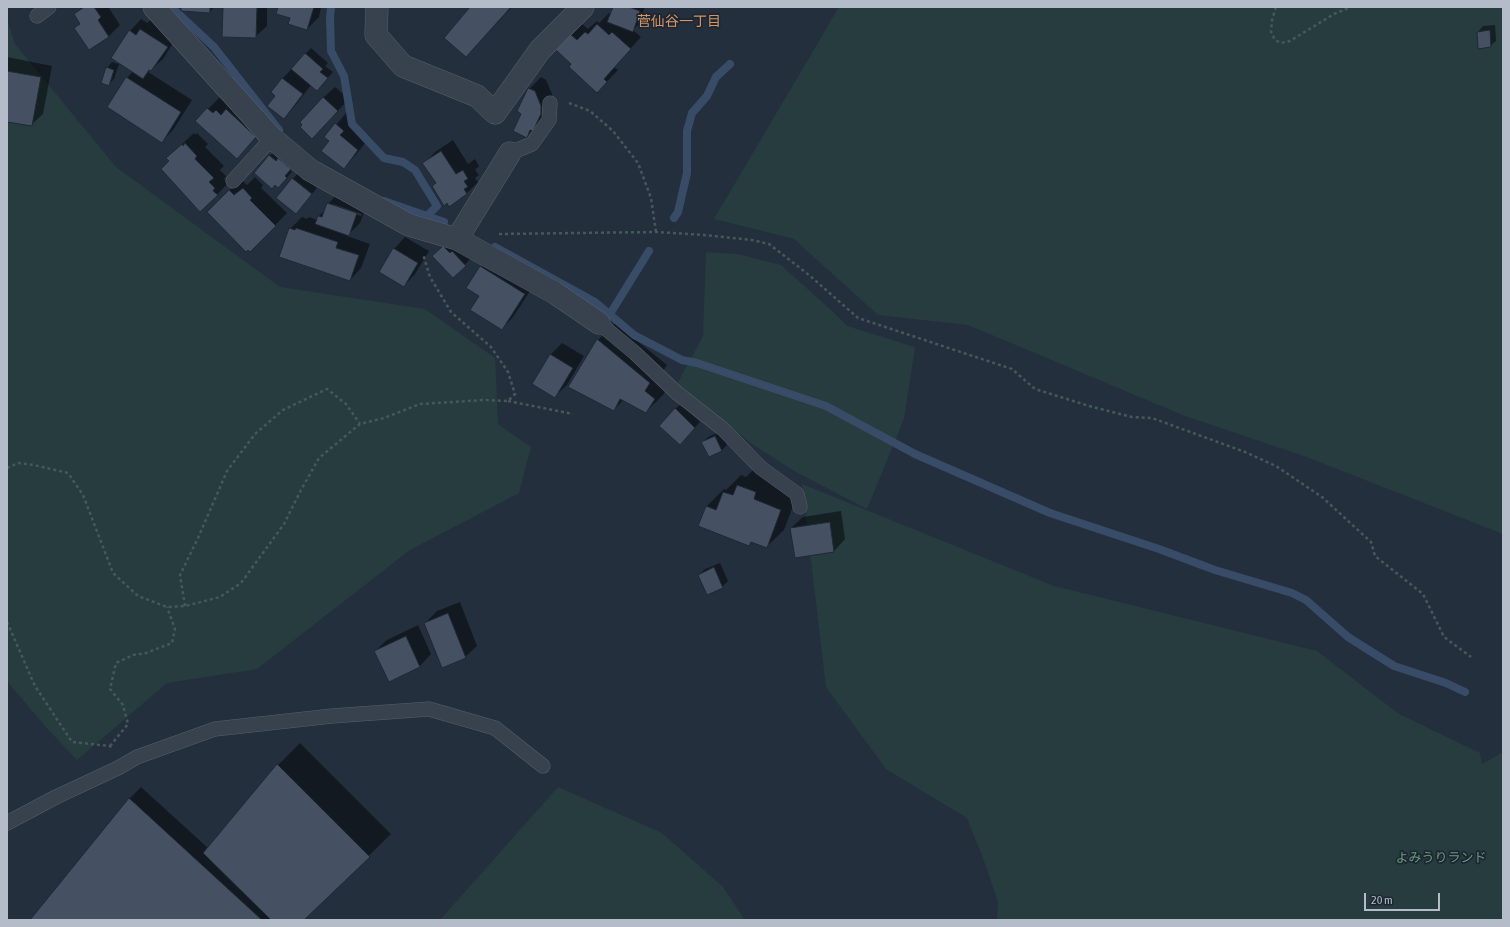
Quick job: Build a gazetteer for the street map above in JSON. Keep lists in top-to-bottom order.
{
  "districts": ["菅仙谷一丁目"],
  "parks": ["よみうりランド"],
  "scale_bar": "20 m"
}
